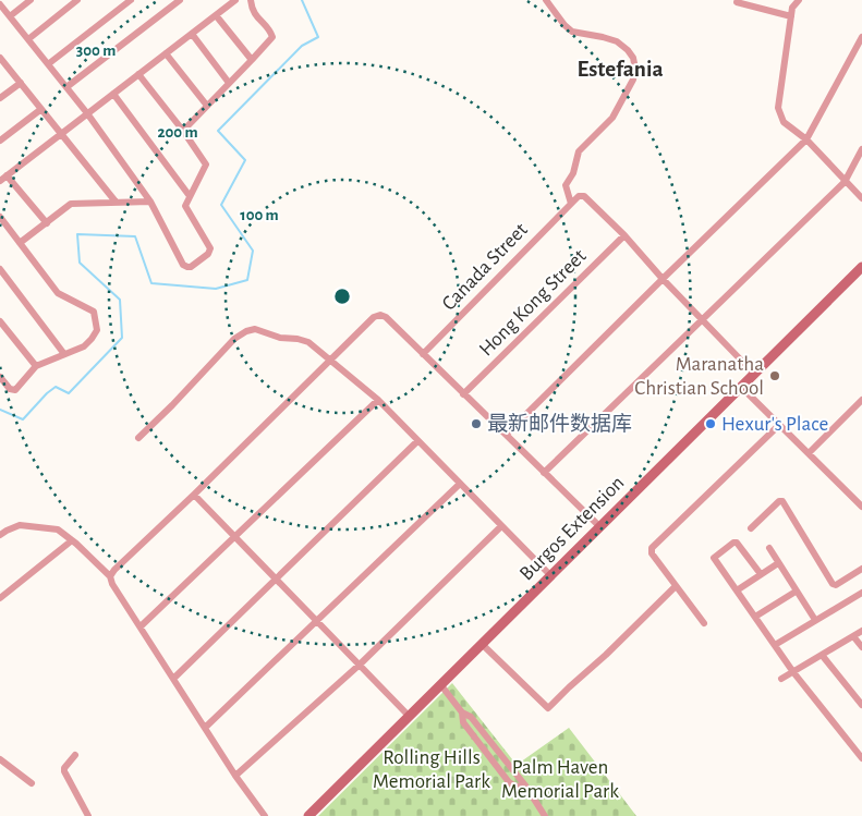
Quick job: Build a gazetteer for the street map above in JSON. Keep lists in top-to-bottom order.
{
  "streets": {
    "main road": ["Burgos Extension"],
    "street": ["Canada Street", "Hong Kong Street"]
  },
  "districts": ["Estefania"],
  "parks": ["Rolling Hills Memorial Park", "Palm Haven Memorial Park"],
  "places": ["Maranatha Christian School", "最新邮件数据库", "Hexur's Place"],
  "rings": ["300 m", "200 m", "100 m"]
}
